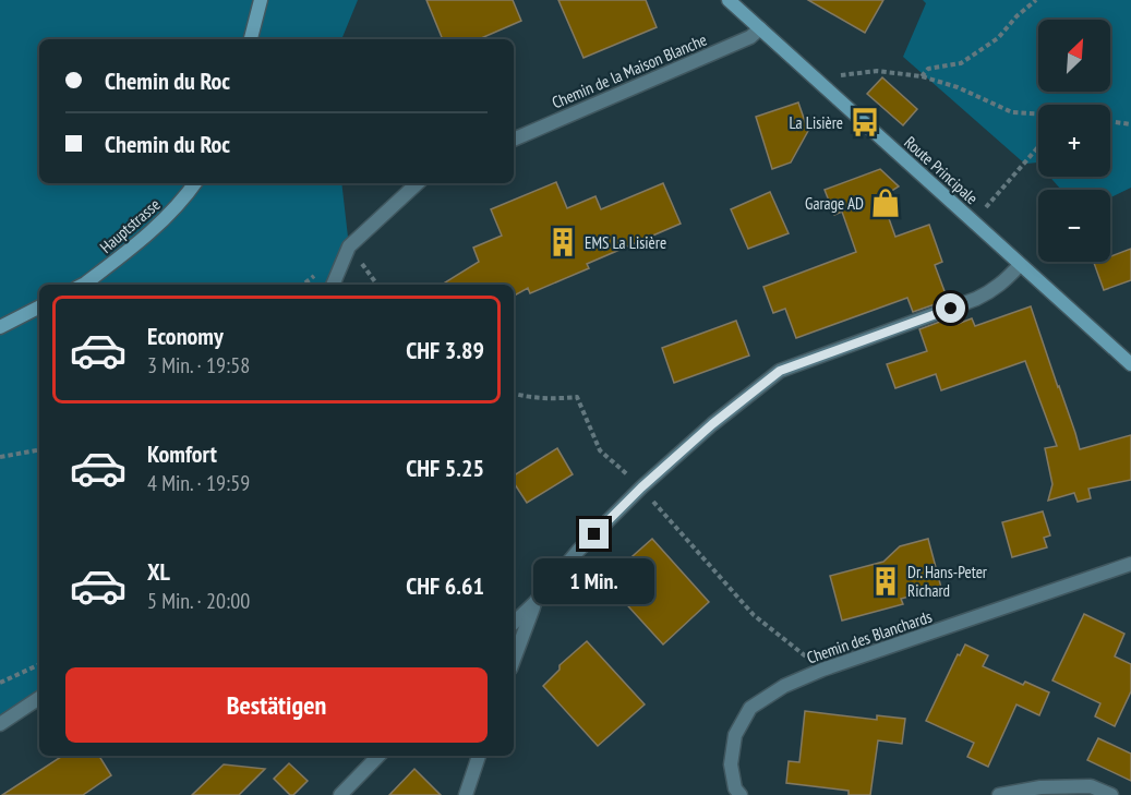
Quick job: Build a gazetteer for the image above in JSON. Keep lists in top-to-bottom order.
{
  "streets": {
    "street": [
      "Chemin de la Maison Blanche",
      "Route Principale",
      "Hauptstrasse",
      "Chemin des Blanchards"
    ]
  },
  "crossings": [
    ["Chemin de la Maison Blanche", "Route Principale"]
  ],
  "places": {
    "bus stop": ["La Lisière"],
    "shop": ["Garage AD"],
    "building": ["EMS La Lisière", "Dr. Hans-Peter Richard"]
  },
  "north": "top right",
  "page": {
    "map_buttons": ["+", "−"],
    "banner": ["Chemin du Roc", "Chemin du Roc"],
    "list": [
      {
        "name": "Economy",
        "note": "3 Min. · 19:58",
        "value": "CHF 3.89"
      },
      {
        "name": "Komfort",
        "note": "4 Min. · 19:59",
        "value": "CHF 5.25"
      },
      {
        "name": "XL",
        "note": "5 Min. · 20:00",
        "value": "CHF 6.61"
      }
    ],
    "bubble": "1 Min.",
    "buttons": "Bestätigen"
  }
}
